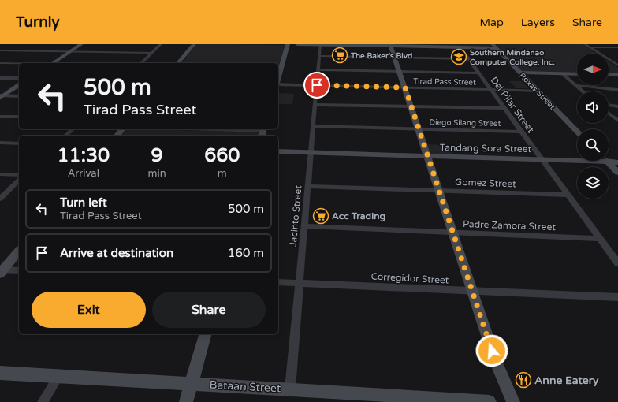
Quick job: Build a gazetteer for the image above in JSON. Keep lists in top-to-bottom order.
{
  "streets": {
    "street": [
      "Tirad Pass Street",
      "Roxas Street",
      "Del Pilar Street",
      "Diego Silang Street",
      "Tandang Sora Street",
      "Gomez Street",
      "Jacinto Street",
      "Padre Zamora Street",
      "Corregidor Street",
      "Bataan Street"
    ]
  },
  "crossings": [
    ["Tirad Pass Street", "Roxas Street"],
    ["Tirad Pass Street", "Del Pilar Street"],
    ["Tirad Pass Street", "Jacinto Street"],
    ["Del Pilar Street", "Diego Silang Street"],
    ["Del Pilar Street", "Tandang Sora Street"],
    ["Del Pilar Street", "Gomez Street"],
    ["Del Pilar Street", "Padre Zamora Street"],
    ["Diego Silang Street", "Jacinto Street"],
    ["Tandang Sora Street", "Jacinto Street"],
    ["Gomez Street", "Jacinto Street"],
    ["Jacinto Street", "Padre Zamora Street"],
    ["Jacinto Street", "Corregidor Street"],
    ["Jacinto Street", "Bataan Street"]
  ],
  "places": {
    "supermarket": ["The Baker’s Blvd", "Acc Trading"],
    "school or university": ["Southern Mindanao Computer College, Inc."],
    "restaurant": ["Anne Eatery"]
  },
  "north": "right",
  "page": {
    "header": "Turnly",
    "nav": ["Map", "Layers", "Share"],
    "turn": ["500 m", "Tirad Pass Street"],
    "eta": [
      "11:30",
      "Arrival",
      "9",
      "min",
      "660",
      "m"
    ],
    "list": [
      {
        "name": "Turn left",
        "note": "Tirad Pass Street",
        "value": "500 m"
      },
      {
        "name": "Arrive at destination",
        "value": "160 m"
      }
    ],
    "buttons": ["Exit", "Share"]
  }
}
